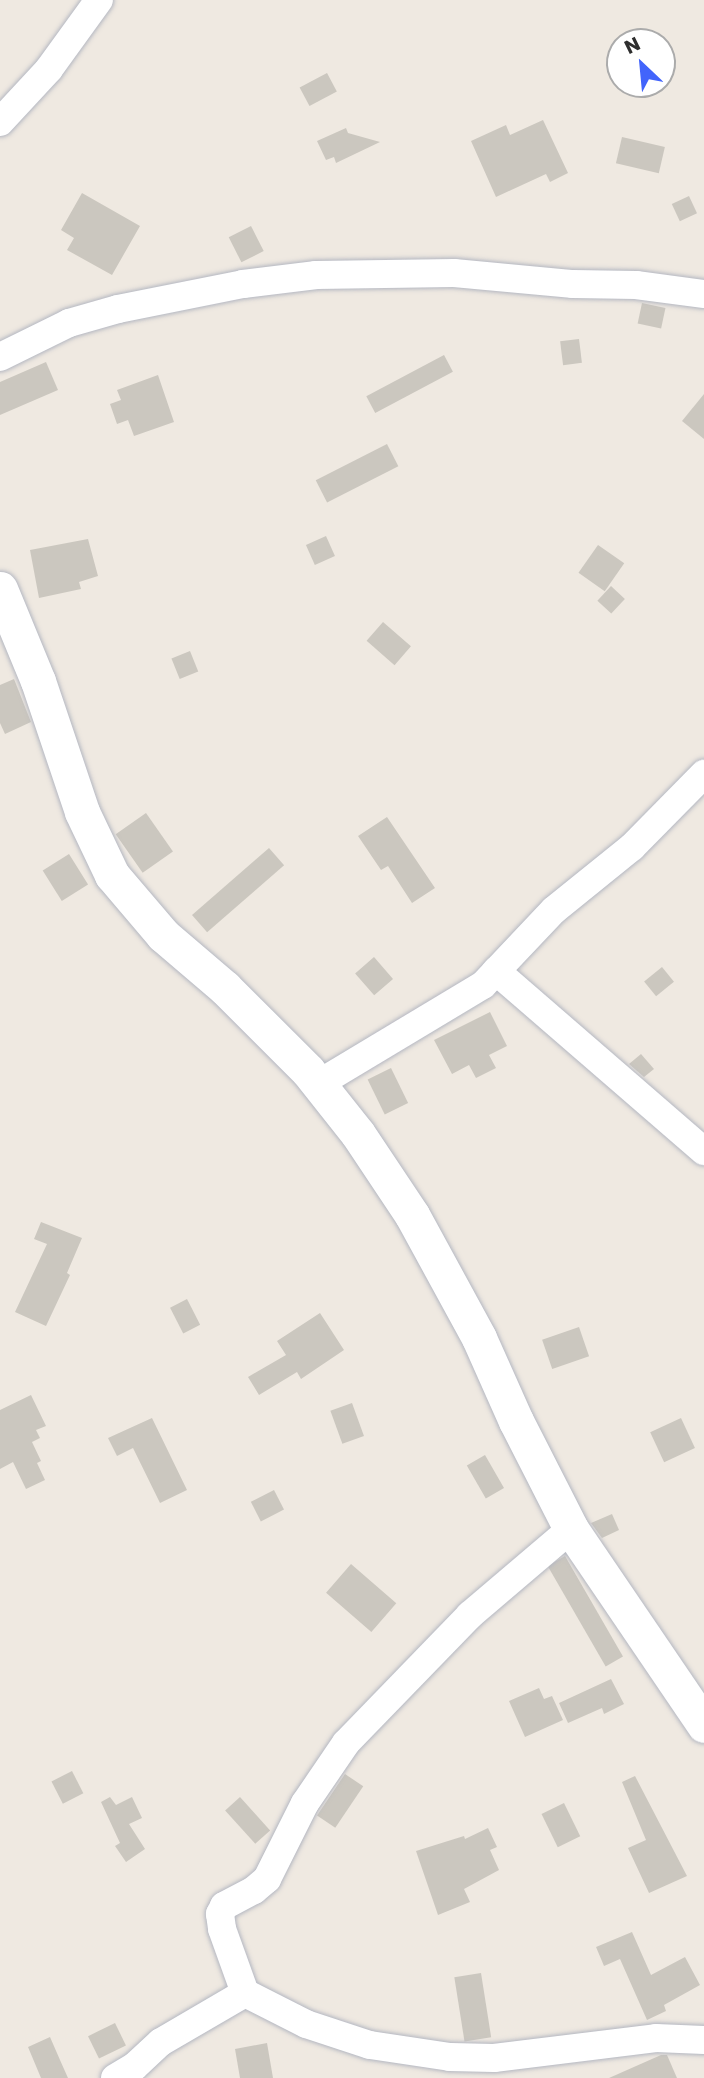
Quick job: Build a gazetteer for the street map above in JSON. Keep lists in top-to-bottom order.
{
  "north": "top left"
}
